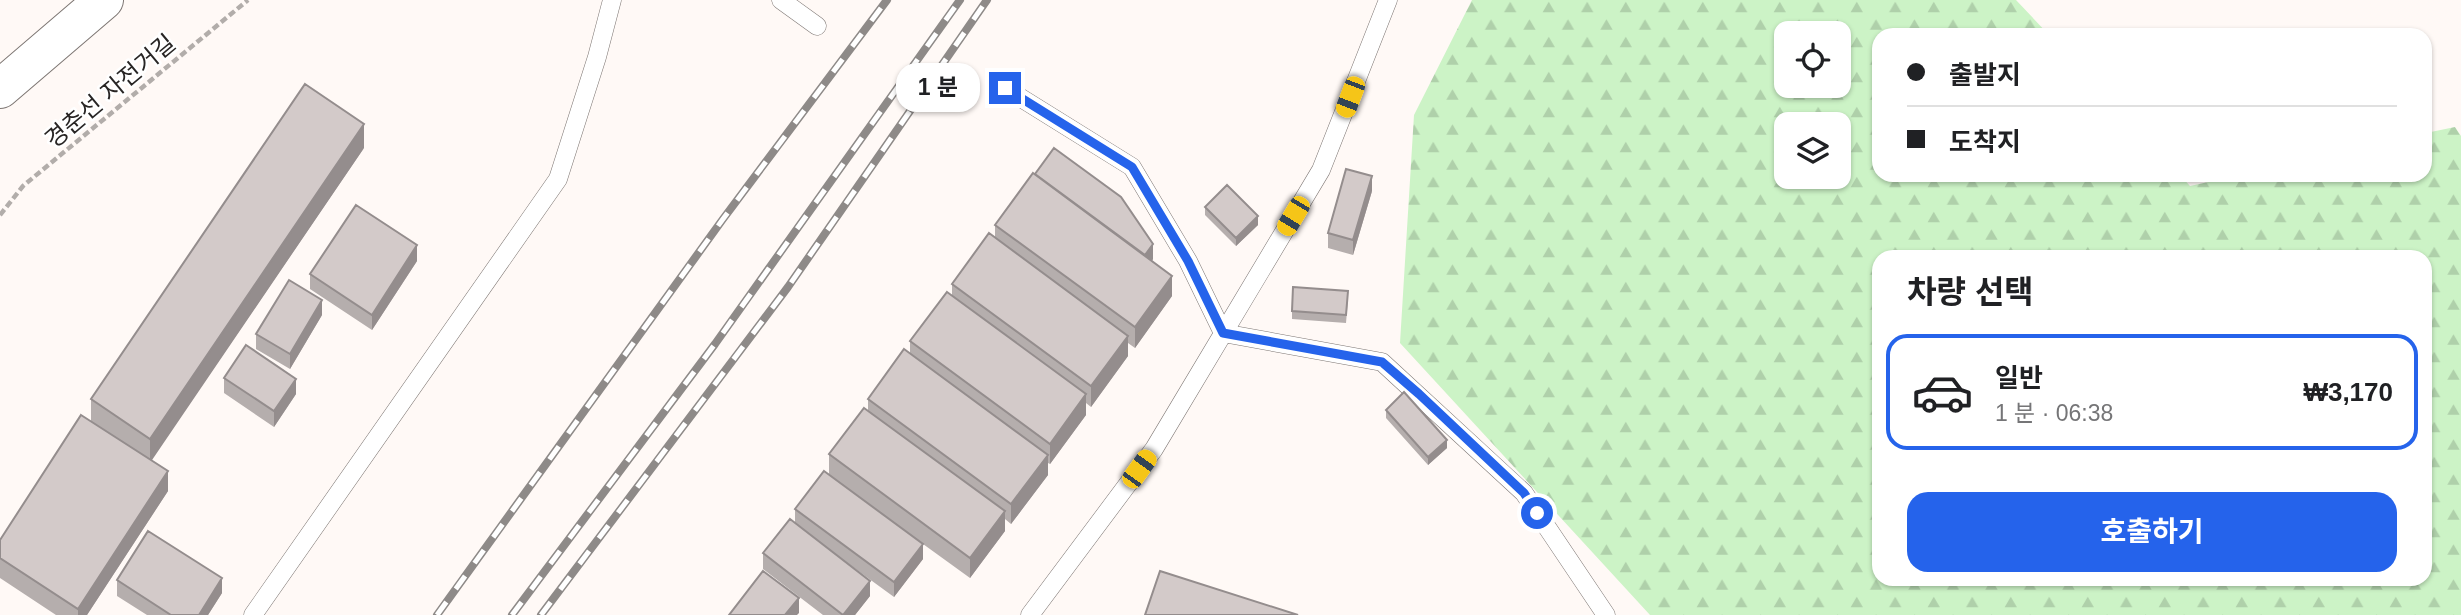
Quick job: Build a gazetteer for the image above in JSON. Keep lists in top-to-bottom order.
{
  "streets": {
    "path": ["경춘선 자전거길"]
  },
  "page": {
    "banner": ["출발지", "도착지"],
    "bubble": "1 분",
    "heading": "차량 선택",
    "list": [
      {
        "name": "일반",
        "note": "1 분 · 06:38",
        "value": "₩3,170"
      }
    ],
    "buttons": "호출하기"
  }
}
